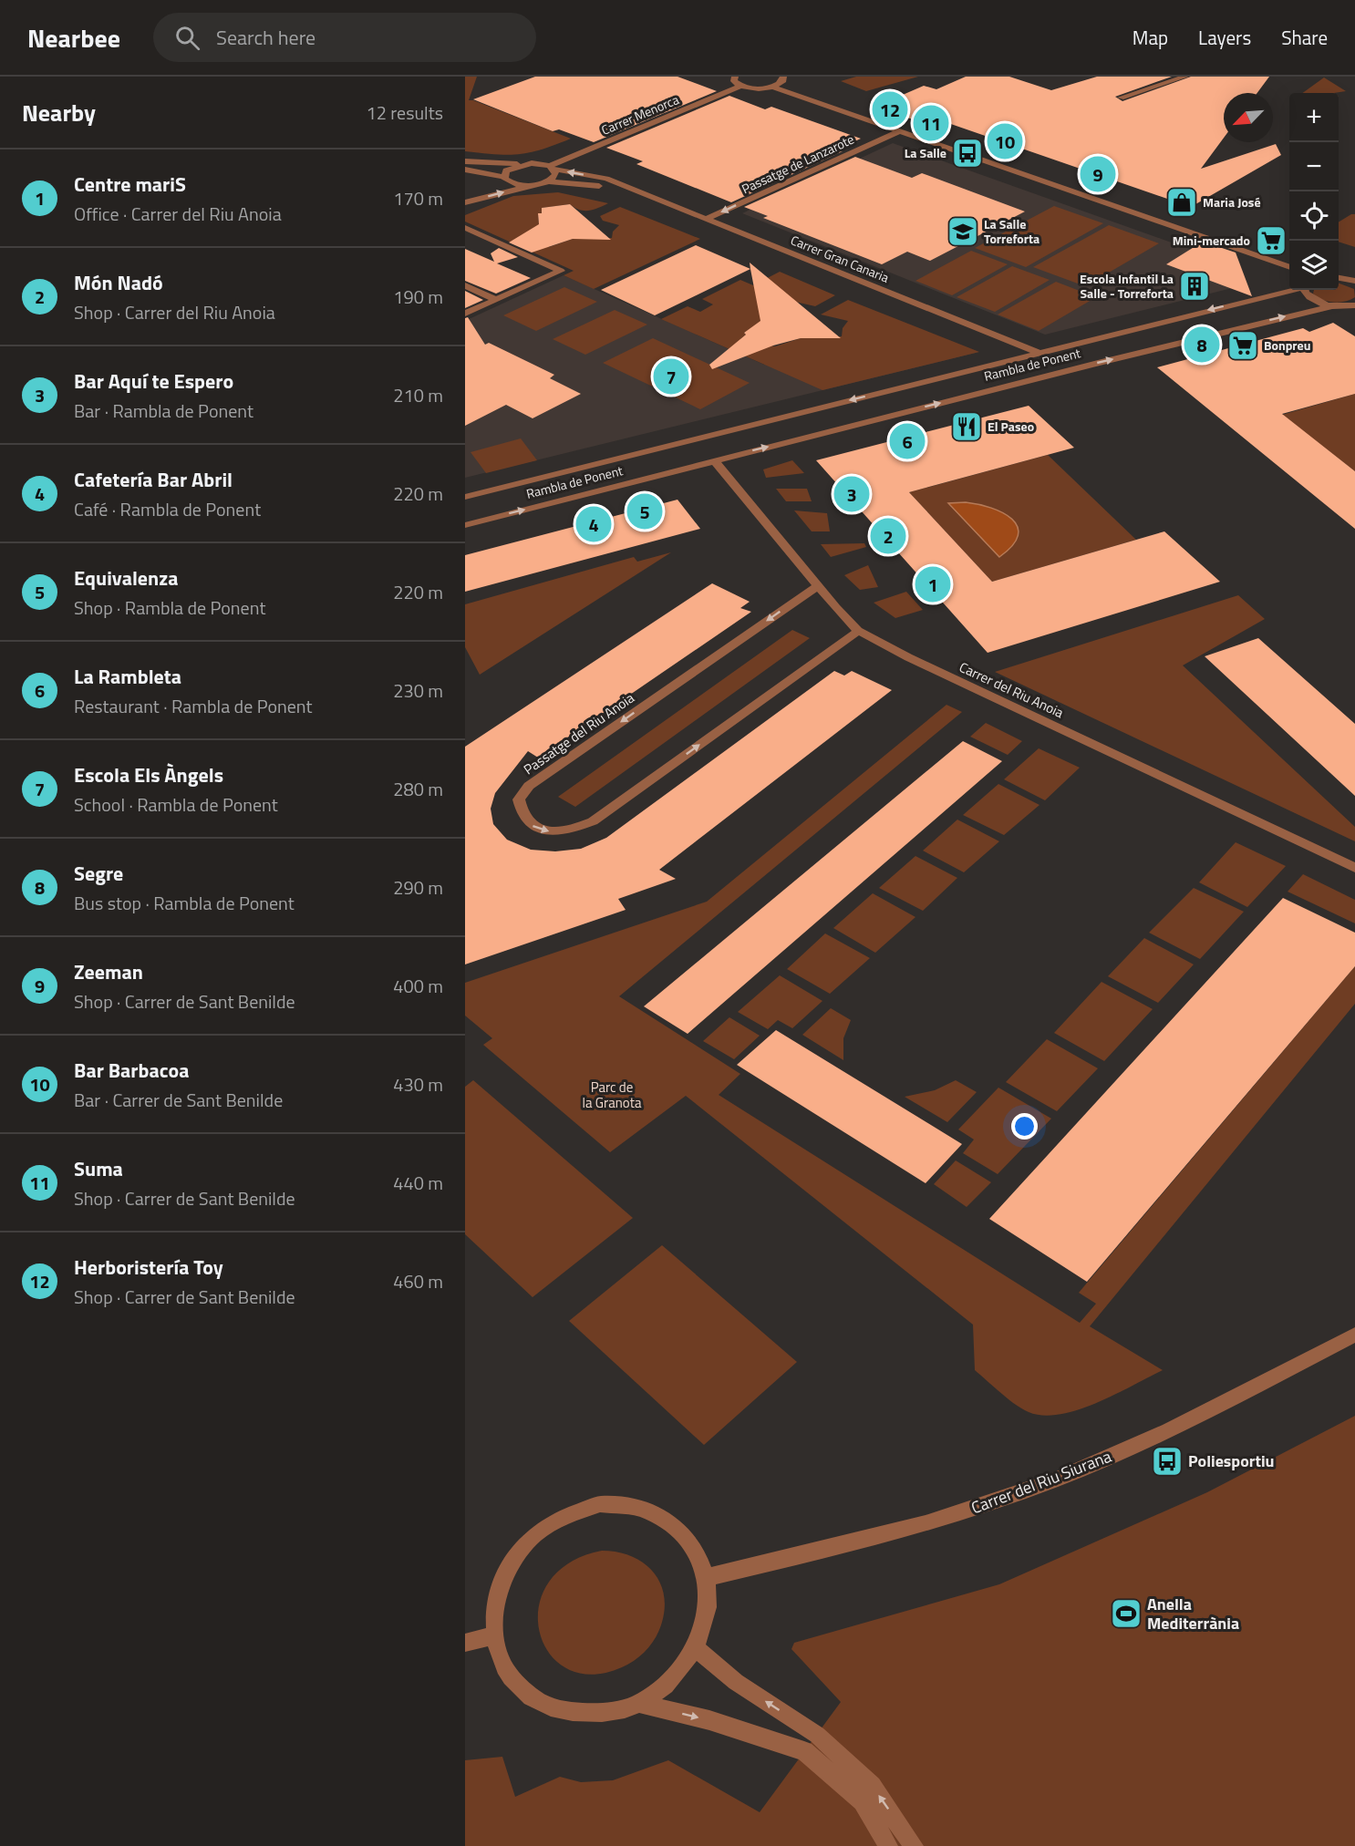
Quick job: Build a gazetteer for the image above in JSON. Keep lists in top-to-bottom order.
{
  "streets": {
    "street": [
      "Carrer Menorca",
      "Passatge de Lanzarote",
      "Carrer Gran Canaria",
      "Rambla de Ponent",
      "Carrer del Riu Anoia",
      "Passatge del Riu Anoia",
      "Carrer del Riu Siurana"
    ]
  },
  "crossings": [
    ["Carrer Menorca", "Carrer Gran Canaria"],
    ["Passatge de Lanzarote", "Carrer Gran Canaria"],
    ["Carrer Gran Canaria", "Rambla de Ponent"],
    ["Rambla de Ponent", "Carrer del Riu Anoia"],
    ["Carrer del Riu Anoia", "Passatge del Riu Anoia"]
  ],
  "one_way": ["Passatge de Lanzarote"],
  "parks": ["Parc de la Granota"],
  "places": {
    "bus stop": ["La Salle", "Poliesportiu"],
    "shop": ["Maria José"],
    "school or university": ["La Salle Torreforta"],
    "supermarket": ["Mini-mercado", "Bonpreu"],
    "building": ["Escola Infantil La Salle - Torreforta"],
    "restaurant": ["El Paseo"],
    "sports": ["Anella Mediterrània"]
  },
  "north": "bottom left",
  "page": {
    "header": "Nearbee",
    "search": "Search here",
    "nav": ["Map", "Layers", "Share"],
    "heading": ["Nearby", "12 results"],
    "pins": [
      "12",
      "11",
      "10",
      "9",
      "8",
      "7",
      "6",
      "3",
      "5",
      "4",
      "2",
      "1"
    ],
    "map_buttons": ["+", "−"],
    "list": [
      {
        "mark": "1",
        "name": "Centre mariS",
        "note": "Office · Carrer del Riu Anoia",
        "value": "170 m"
      },
      {
        "mark": "2",
        "name": "Món Nadó",
        "note": "Shop · Carrer del Riu Anoia",
        "value": "190 m"
      },
      {
        "mark": "3",
        "name": "Bar Aquí te Espero",
        "note": "Bar · Rambla de Ponent",
        "value": "210 m"
      },
      {
        "mark": "4",
        "name": "Cafetería Bar Abril",
        "note": "Café · Rambla de Ponent",
        "value": "220 m"
      },
      {
        "mark": "5",
        "name": "Equivalenza",
        "note": "Shop · Rambla de Ponent",
        "value": "220 m"
      },
      {
        "mark": "6",
        "name": "La Rambleta",
        "note": "Restaurant · Rambla de Ponent",
        "value": "230 m"
      },
      {
        "mark": "7",
        "name": "Escola Els Àngels",
        "note": "School · Rambla de Ponent",
        "value": "280 m"
      },
      {
        "mark": "8",
        "name": "Segre",
        "note": "Bus stop · Rambla de Ponent",
        "value": "290 m"
      },
      {
        "mark": "9",
        "name": "Zeeman",
        "note": "Shop · Carrer de Sant Benilde",
        "value": "400 m"
      },
      {
        "mark": "10",
        "name": "Bar Barbacoa",
        "note": "Bar · Carrer de Sant Benilde",
        "value": "430 m"
      },
      {
        "mark": "11",
        "name": "Suma",
        "note": "Shop · Carrer de Sant Benilde",
        "value": "440 m"
      },
      {
        "mark": "12",
        "name": "Herboristería Toy",
        "note": "Shop · Carrer de Sant Benilde",
        "value": "460 m"
      }
    ]
  }
}
